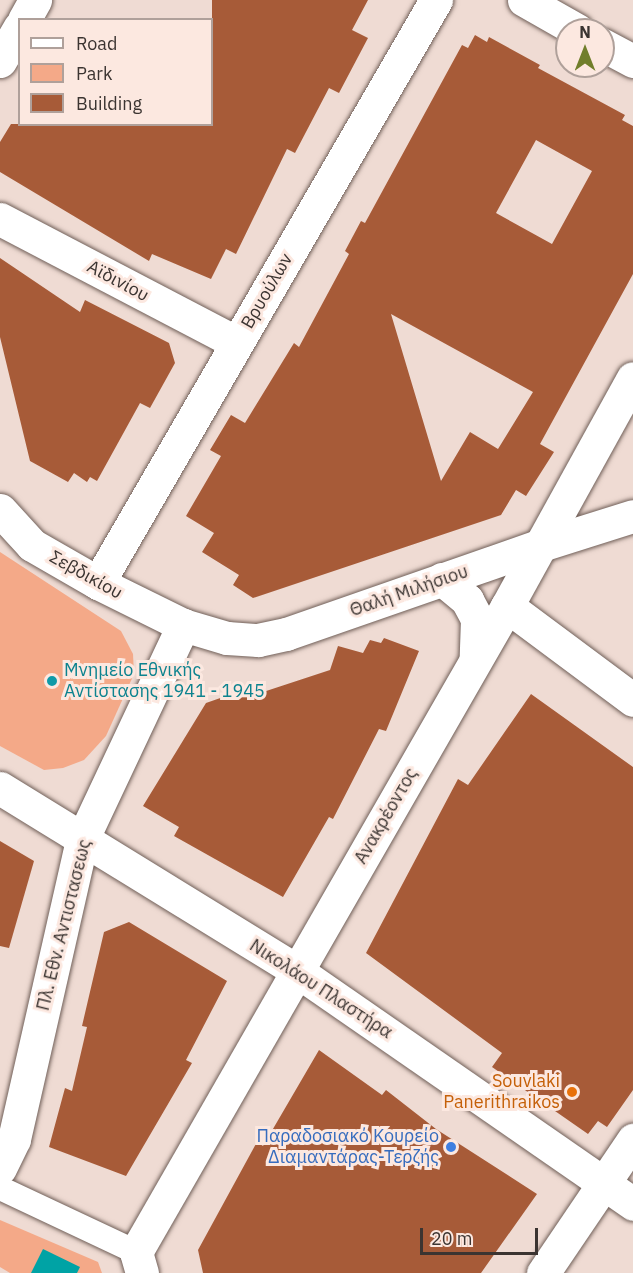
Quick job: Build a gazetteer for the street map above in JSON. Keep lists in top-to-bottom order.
{
  "streets": {
    "street": [
      "Αϊδινίου",
      "Βρυούλων",
      "Σεβδικίου",
      "Θαλή Μιλήσιου",
      "Ανακρέοντος",
      "Πλ. Εθν. Αντιστασεως",
      "Νικολάου Πλαστήρα"
    ]
  },
  "crossings": [
    ["Αϊδινίου", "Βρυούλων"],
    ["Βρυούλων", "Σεβδικίου"],
    ["Σεβδικίου", "Θαλή Μιλήσιου"],
    ["Σεβδικίου", "Πλ. Εθν. Αντιστασεως"],
    ["Θαλή Μιλήσιου", "Ανακρέοντος"],
    ["Θαλή Μιλήσιου", "Πλ. Εθν. Αντιστασεως"],
    ["Ανακρέοντος", "Νικολάου Πλαστήρα"],
    ["Πλ. Εθν. Αντιστασεως", "Νικολάου Πλαστήρα"]
  ],
  "places": ["Μνημείο Εθνικής Αντίστασης 1941 - 1945", "Souvlaki Panerithraikos", "Παραδοσιακό Κουρείο Διαμαντάρας-Τερζής"],
  "legend": ["Road", "Park", "Building"],
  "scale_bar": "20 m",
  "north": "top"
}
